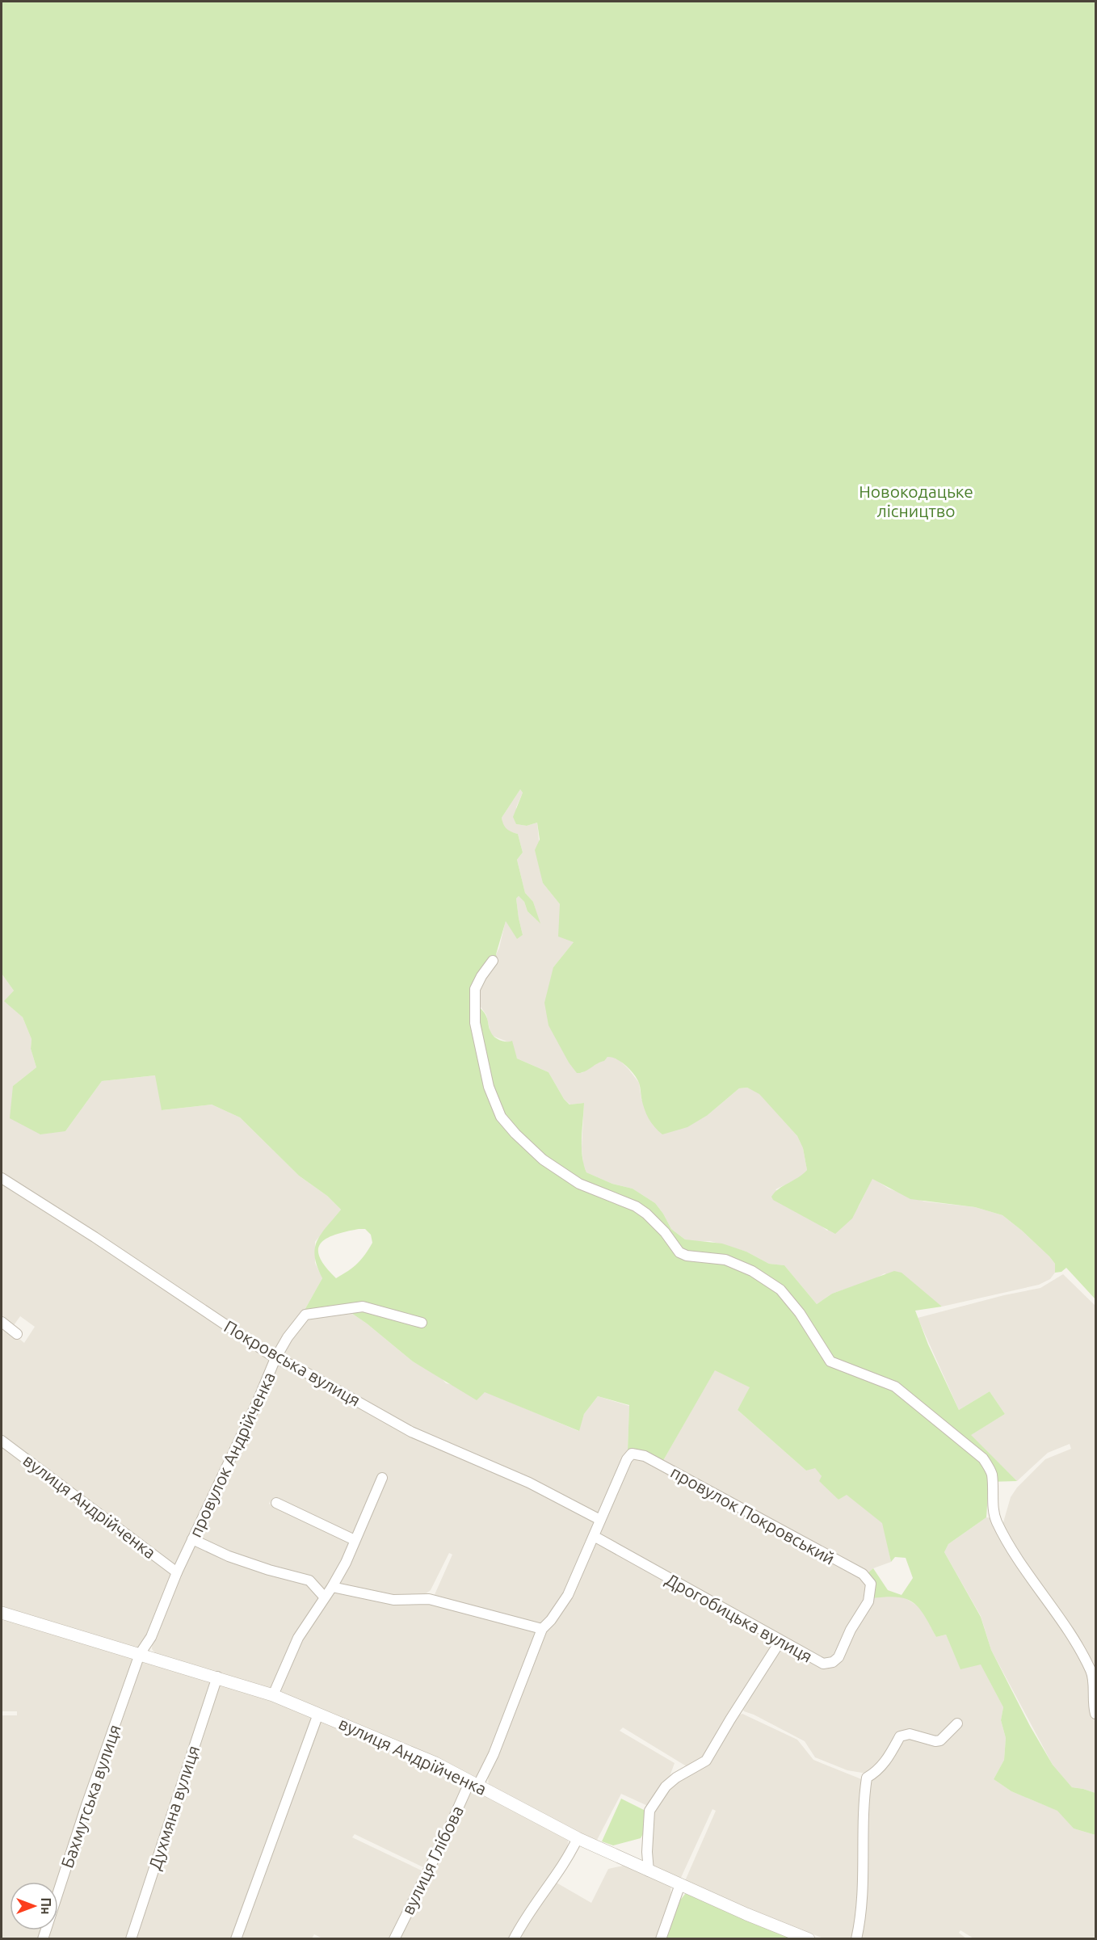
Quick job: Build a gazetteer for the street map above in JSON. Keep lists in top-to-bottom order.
{
  "streets": {
    "street": [
      "Покровська вулиця",
      "провулок Андрійченка",
      "вулиця Андрійченка",
      "провулок Покровський",
      "Дрогобицька вулиця",
      "Бахмутська вулиця",
      "Духмяна вулиця",
      "вулиця Глібова"
    ]
  },
  "crossings": [
    ["Покровська вулиця", "провулок Андрійченка"],
    ["Покровська вулиця", "провулок Покровський"],
    ["провулок Андрійченка", "вулиця Андрійченка"],
    ["провулок Андрійченка", "Бахмутська вулиця"],
    ["вулиця Андрійченка", "Бахмутська вулиця"],
    ["вулиця Андрійченка", "Духмяна вулиця"],
    ["вулиця Андрійченка", "вулиця Глібова"],
    ["провулок Покровський", "Дрогобицька вулиця"]
  ],
  "parks": ["Новокодацьке лісництво"],
  "north": "right"
}
